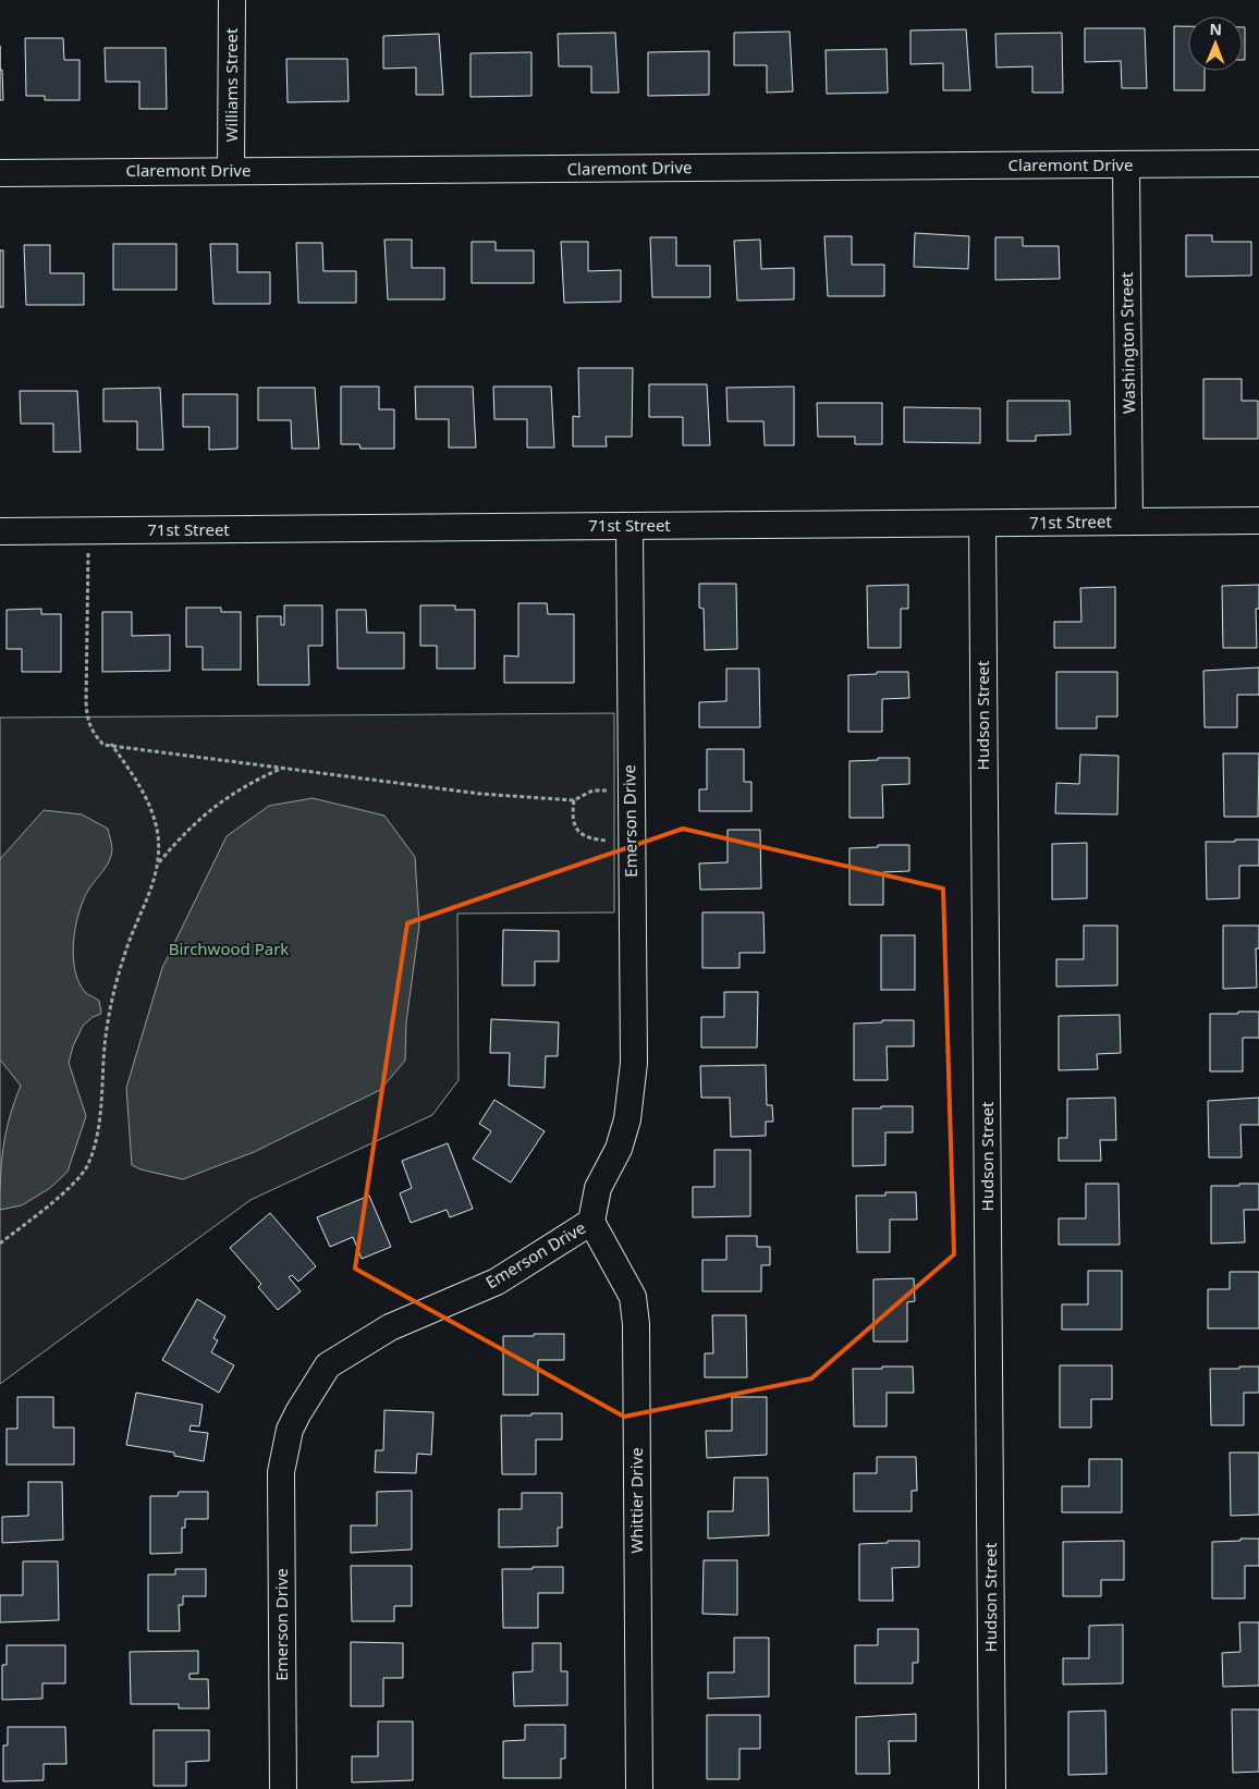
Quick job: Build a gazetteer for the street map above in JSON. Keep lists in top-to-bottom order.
{
  "streets": {
    "street": [
      "Williams Street",
      "Claremont Drive",
      "Washington Street",
      "71st Street",
      "Hudson Street",
      "Emerson Drive",
      "Whittier Drive"
    ]
  },
  "crossings": [
    ["Williams Street", "Claremont Drive"],
    ["Claremont Drive", "Washington Street"],
    ["Washington Street", "71st Street"],
    ["71st Street", "Hudson Street"],
    ["71st Street", "Emerson Drive"],
    ["Emerson Drive", "Whittier Drive"]
  ],
  "parks": ["Birchwood Park"],
  "north": "top"
}
